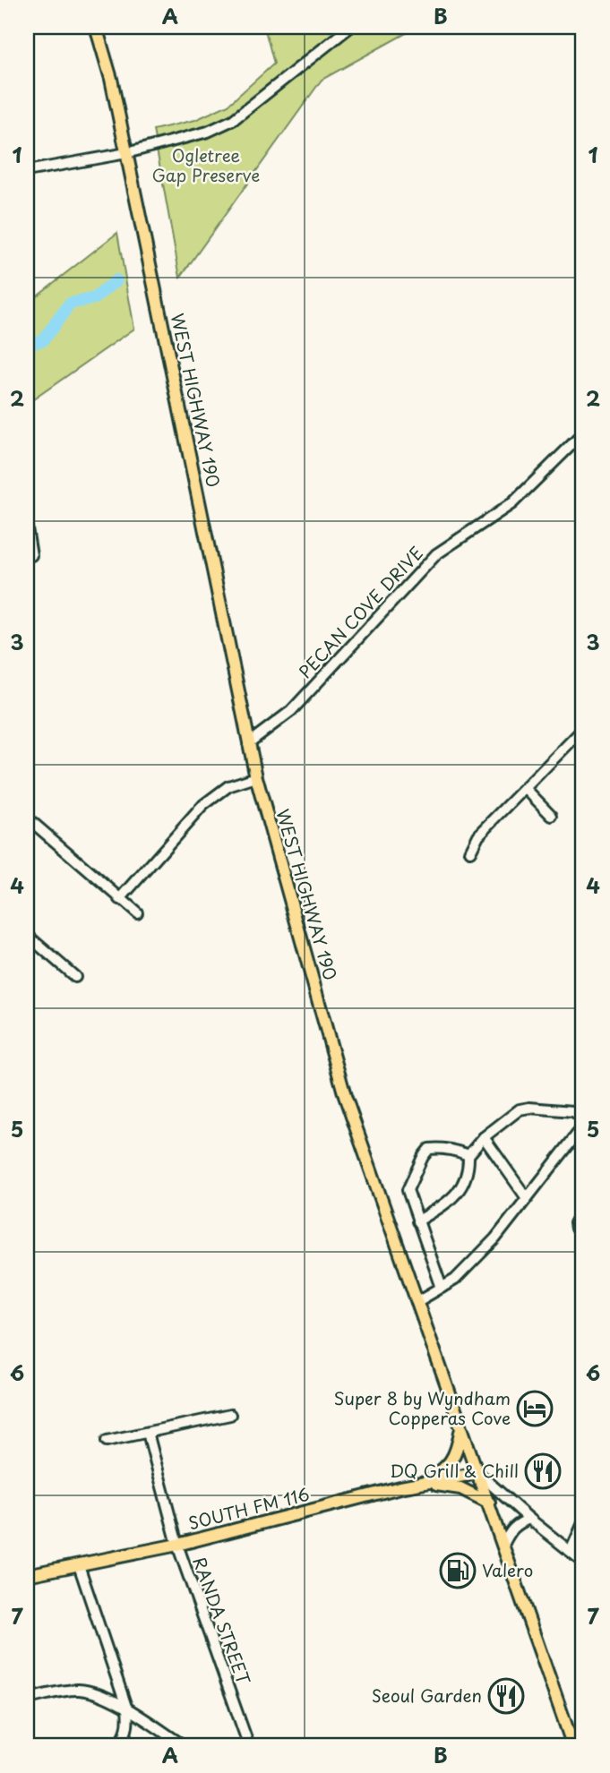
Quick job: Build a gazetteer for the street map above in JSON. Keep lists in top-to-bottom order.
{
  "streets": {
    "main road": ["WEST HIGHWAY 190", "SOUTH FM 116"],
    "street": ["PECAN COVE DRIVE", "RANDA STREET"]
  },
  "crossings": [
    ["WEST HIGHWAY 190", "PECAN COVE DRIVE"],
    ["WEST HIGHWAY 190", "SOUTH FM 116"],
    ["SOUTH FM 116", "RANDA STREET"]
  ],
  "parks": ["Ogletree Gap Preserve"],
  "places": {
    "hotel": ["Super 8 by Wyndham Copperas Cove"],
    "restaurant": ["DQ Grill & Chill", "Seoul Garden"],
    "fuel station": ["Valero"]
  },
  "grid": {
    "columns": ["A", "B"],
    "rows": [
      "1",
      "2",
      "3",
      "4",
      "5",
      "6",
      "7"
    ]
  }
}
